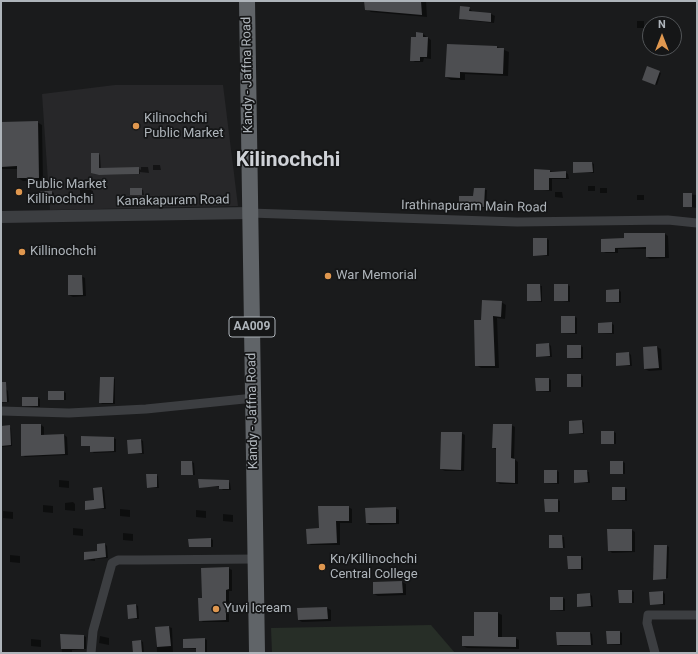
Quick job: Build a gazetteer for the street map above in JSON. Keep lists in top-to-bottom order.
{
  "streets": {
    "highway": ["Kandy - Jaffna Road", "AA009"],
    "street": ["Kanakapuram Road", "Irathinapuram Main Road"]
  },
  "crossings": [
    ["Kandy - Jaffna Road", "Kanakapuram Road"],
    ["Kandy - Jaffna Road", "Irathinapuram Main Road"],
    ["Kanakapuram Road", "Irathinapuram Main Road"]
  ],
  "districts": ["Kilinochchi"],
  "places": [
    "Kilinochchi Public Market",
    "Public Market Killinochchi",
    "Killinochchi",
    "War Memorial",
    "Kn/Killinochchi Central College",
    "Yuvi Icream"
  ],
  "north": "top"
}
